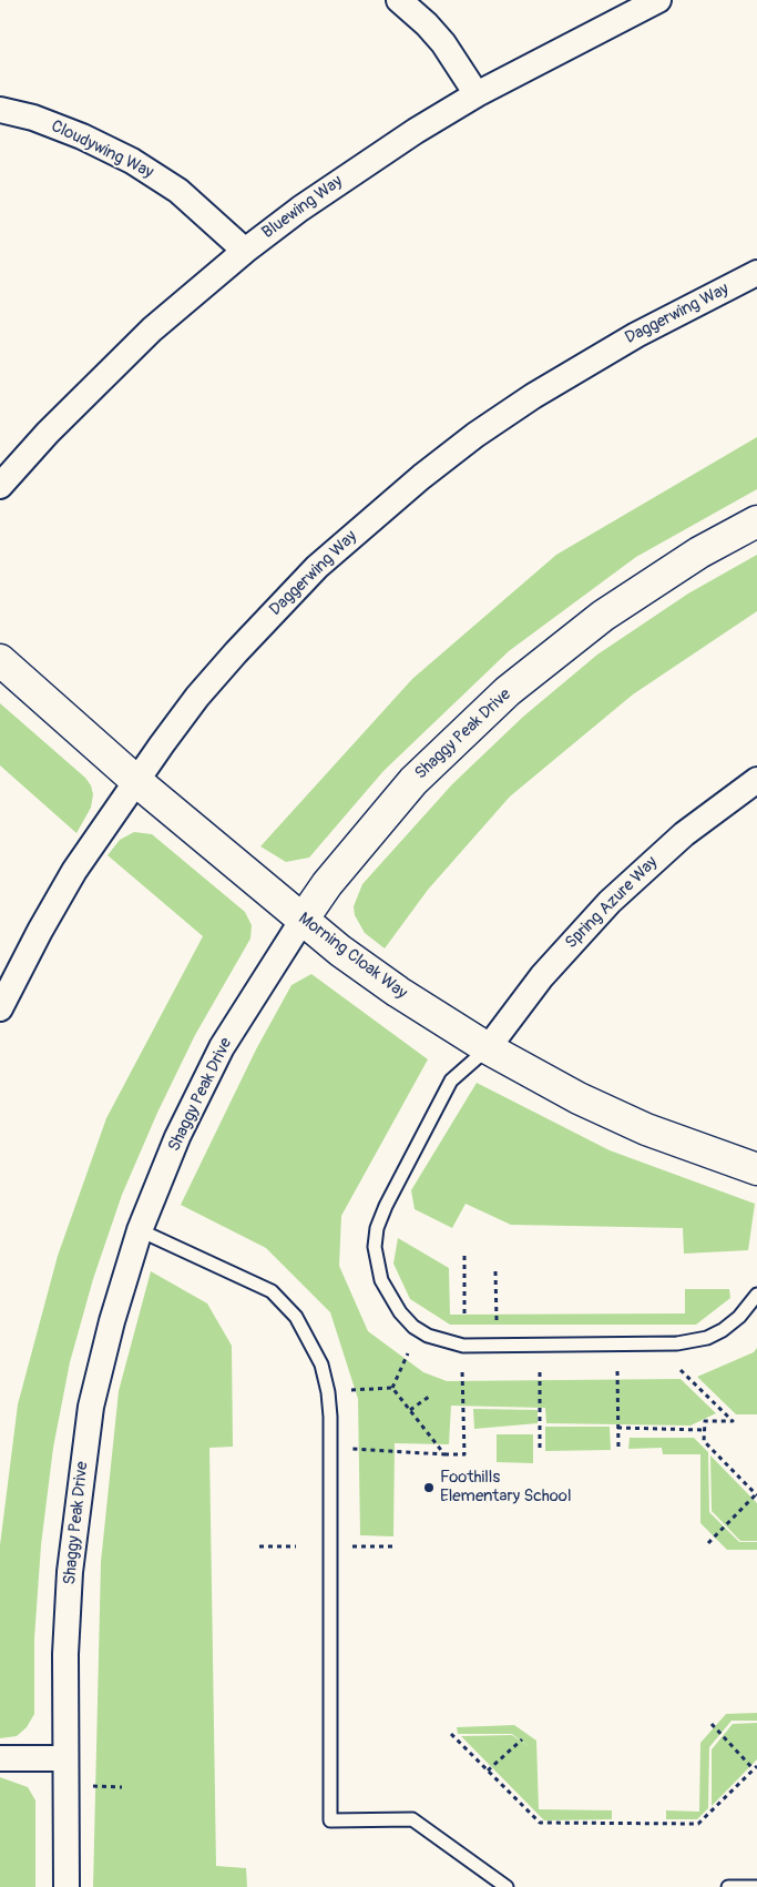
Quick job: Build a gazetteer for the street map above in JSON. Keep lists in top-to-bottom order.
{
  "streets": {
    "street": [
      "Cloudywing Way",
      "Bluewing Way",
      "Daggerwing Way",
      "Shaggy Peak Drive",
      "Spring Azure Way",
      "Morning Cloak Way"
    ]
  },
  "crossings": [
    ["Cloudywing Way", "Bluewing Way"],
    ["Daggerwing Way", "Morning Cloak Way"],
    ["Shaggy Peak Drive", "Morning Cloak Way"],
    ["Spring Azure Way", "Morning Cloak Way"]
  ],
  "places": ["Foothills Elementary School"]
}
